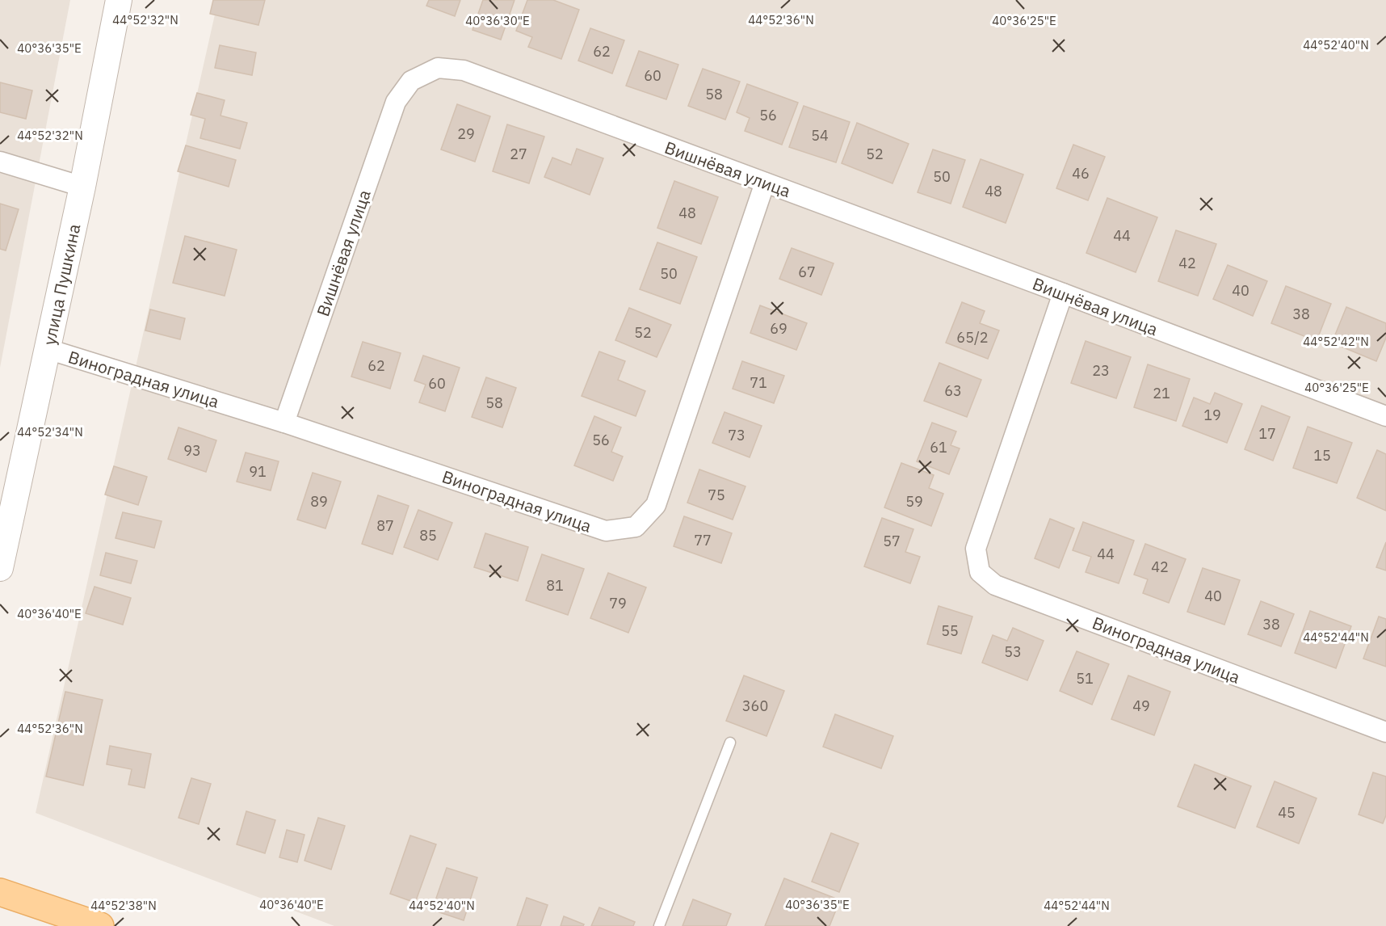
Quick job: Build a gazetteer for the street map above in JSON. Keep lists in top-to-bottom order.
{
  "streets": {
    "street": ["Вишнёвая улица", "улица Пушкина", "Виноградная улица"]
  },
  "crossings": [
    ["Вишнёвая улица", "Виноградная улица"],
    ["улица Пушкина", "Виноградная улица"]
  ],
  "house_numbers": [
    "62",
    "60",
    "58",
    "56",
    "29",
    "54",
    "27",
    "52",
    "46",
    "50",
    "48",
    "48",
    "44",
    "42",
    "67",
    "50",
    "40",
    "38",
    "69",
    "52",
    "65/2",
    "62",
    "23",
    "71",
    "60",
    "63",
    "21",
    "58",
    "19",
    "17",
    "73",
    "56",
    "61",
    "93",
    "15",
    "91",
    "75",
    "89",
    "59",
    "87",
    "85",
    "77",
    "57",
    "44",
    "42",
    "81",
    "40",
    "79",
    "38",
    "55",
    "53",
    "51",
    "360",
    "49",
    "45"
  ],
  "coordinates": [
    "44°52'32\"N",
    "44°52'36\"N",
    "40°36'30\"E",
    "40°36'25\"E",
    "44°52'40\"N",
    "40°36'35\"E",
    "44°52'42\"N",
    "44°52'34\"N",
    "40°36'40\"E",
    "44°52'44\"N",
    "44°52'38\"N"
  ]
}
